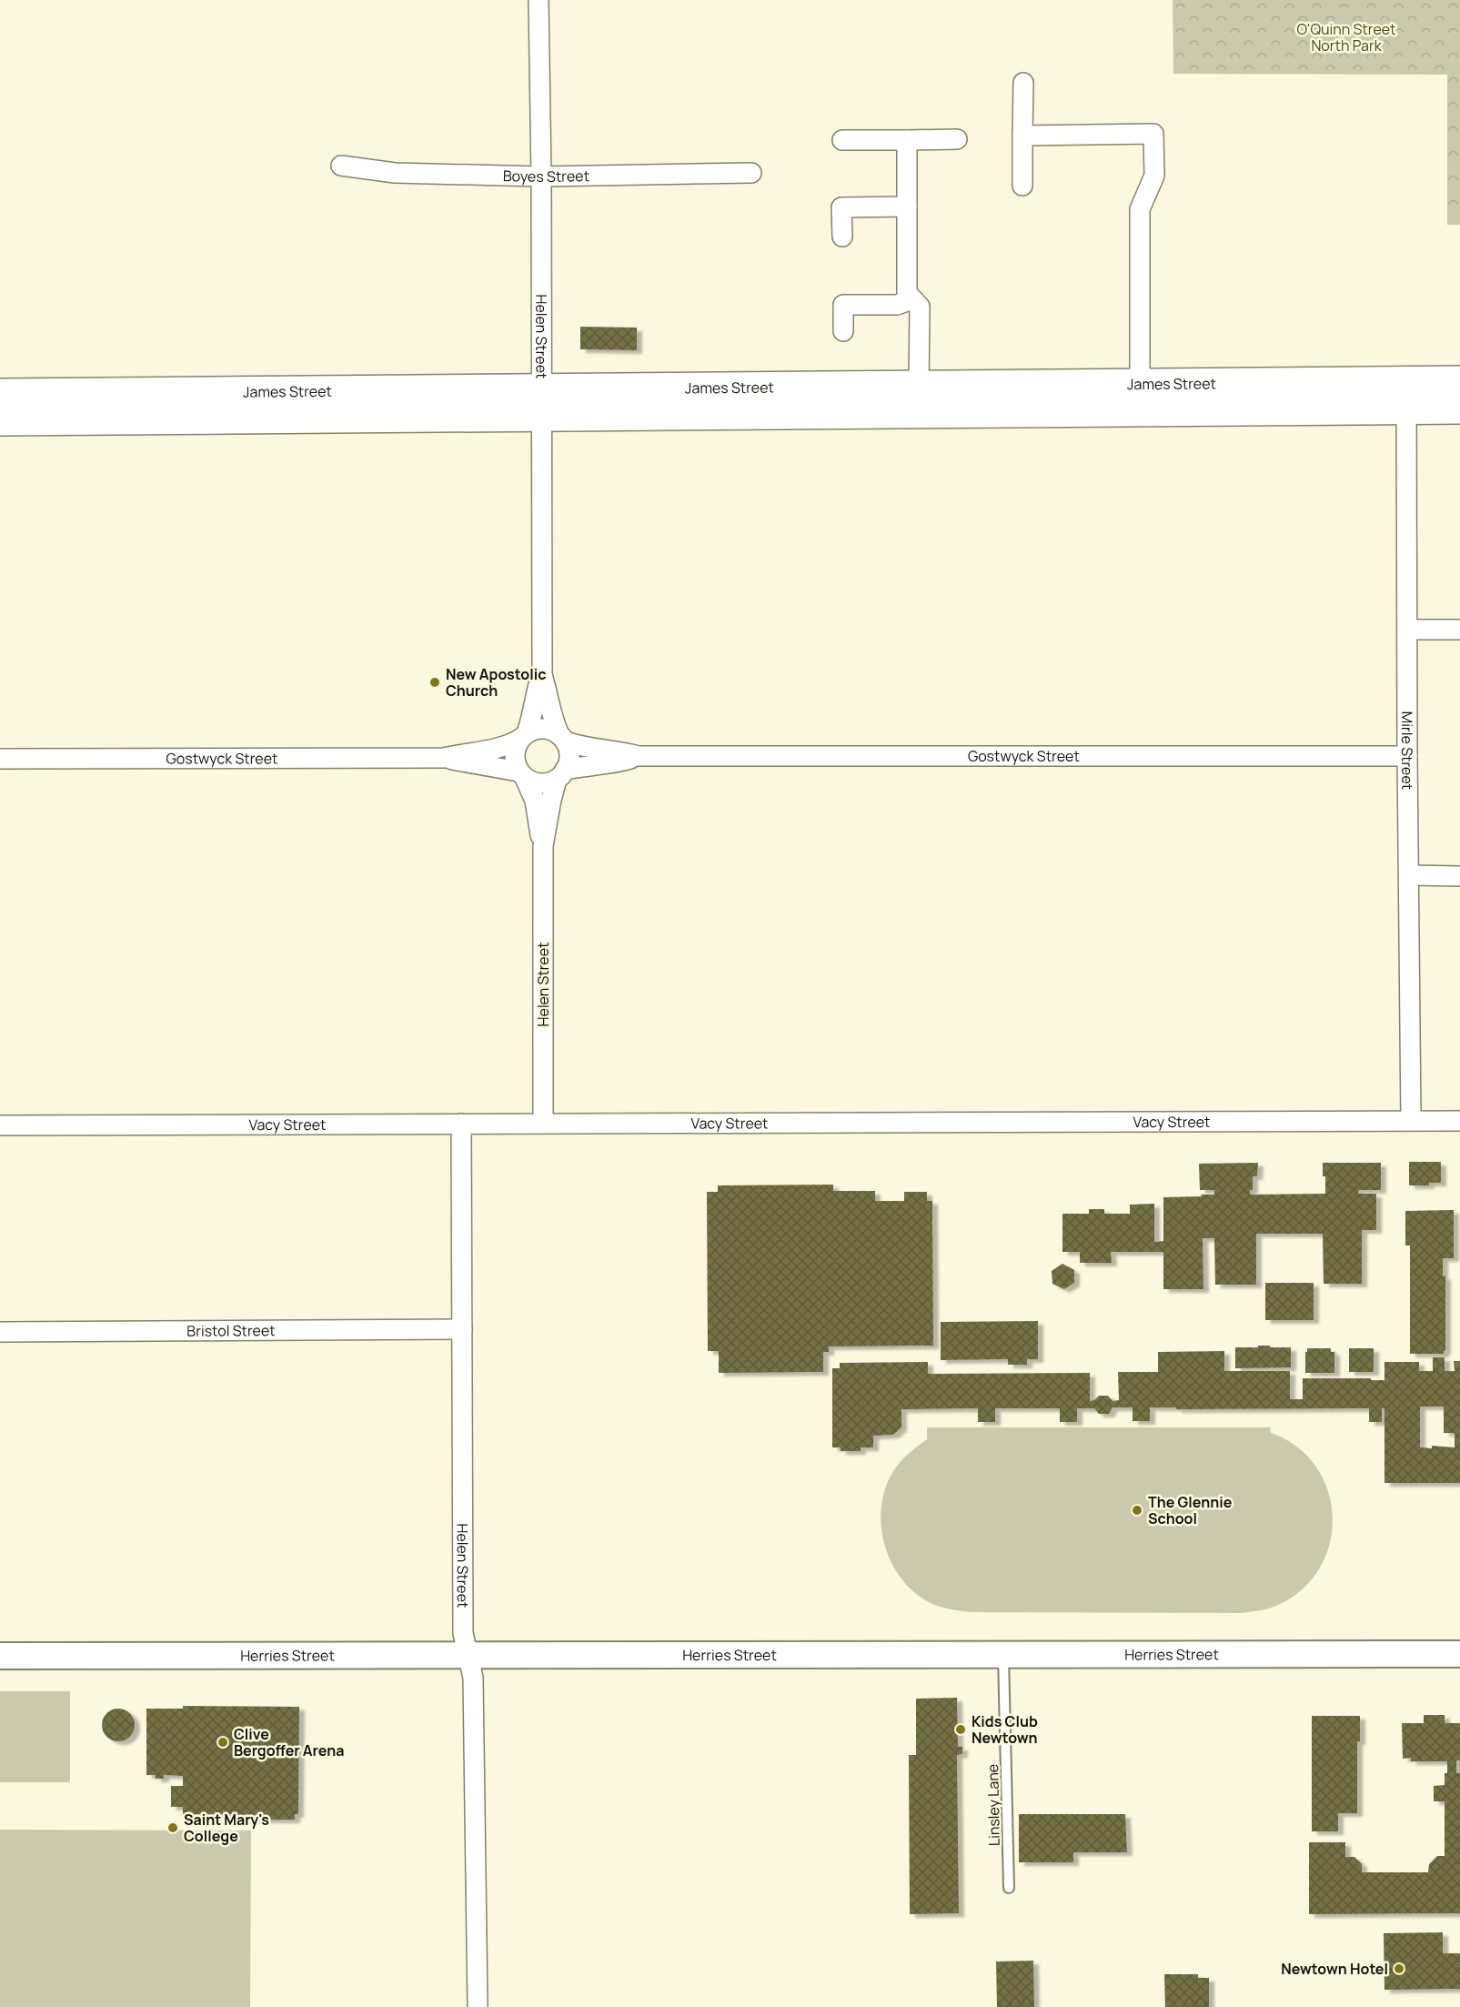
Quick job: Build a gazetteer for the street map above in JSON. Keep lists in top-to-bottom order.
{
  "streets": {
    "highway": ["James Street"],
    "street": [
      "Boyes Street",
      "Helen Street",
      "Mirle Street",
      "Gostwyck Street",
      "Vacy Street",
      "Bristol Street",
      "Herries Street"
    ],
    "lane": ["Linsley Lane"]
  },
  "crossings": [
    ["Boyes Street", "Helen Street"],
    ["Helen Street", "James Street"],
    ["Helen Street", "Gostwyck Street"],
    ["Helen Street", "Vacy Street"],
    ["Helen Street", "Bristol Street"],
    ["Helen Street", "Herries Street"],
    ["James Street", "Mirle Street"],
    ["Mirle Street", "Gostwyck Street"],
    ["Mirle Street", "Vacy Street"],
    ["Herries Street", "Linsley Lane"]
  ],
  "parks": ["O'Quinn Street North Park"],
  "places": [
    "New Apostolic Church",
    "The Glennie School",
    "Kids Club Newtown",
    "Clive Bergoffer Arena",
    "Saint Mary's College",
    "Newtown Hotel"
  ]
}
